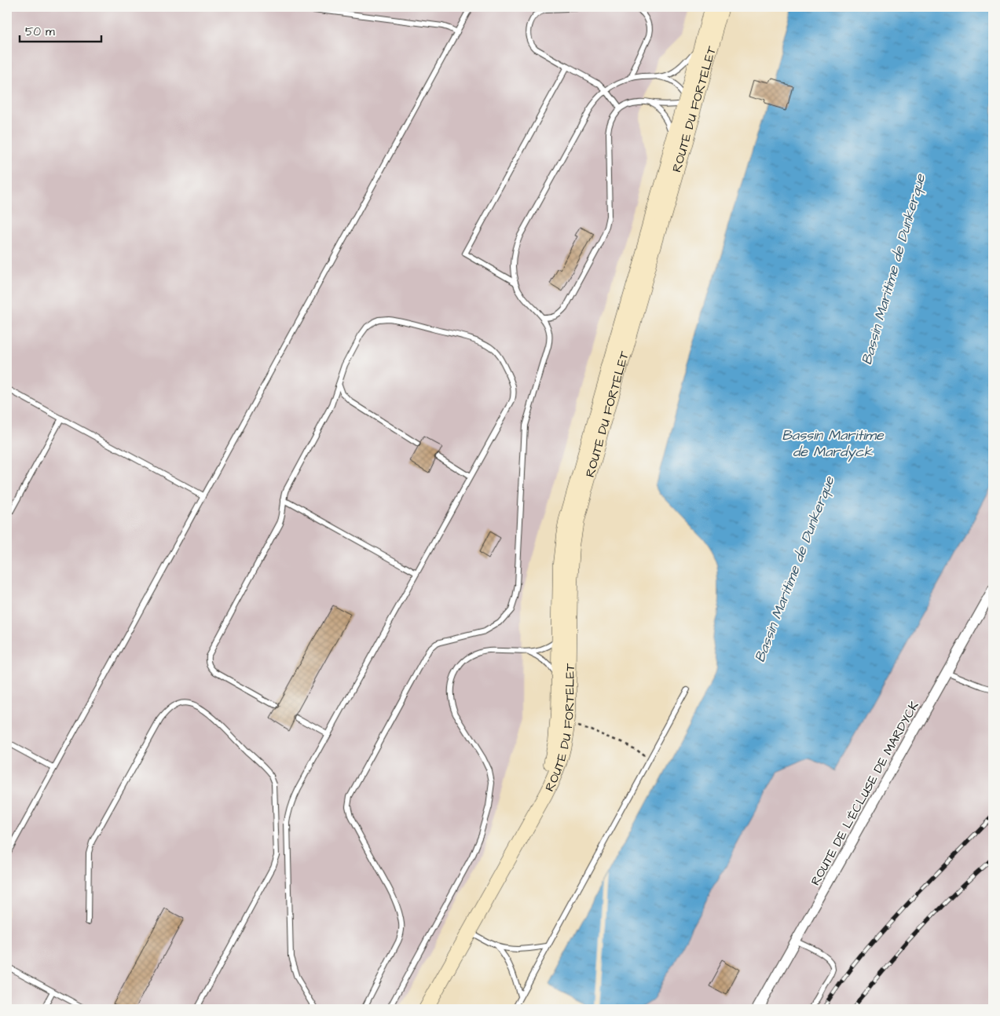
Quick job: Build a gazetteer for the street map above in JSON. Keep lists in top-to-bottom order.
{
  "streets": {
    "main road": ["ROUTE DU FORTELET"],
    "street": ["ROUTE DE L'ÉCLUSE DE MARDYCK"]
  },
  "water": ["Bassin Maritime de Dunkerque", "Bassin Maritime de Mardyck"],
  "scale_bar": "50 m"
}
